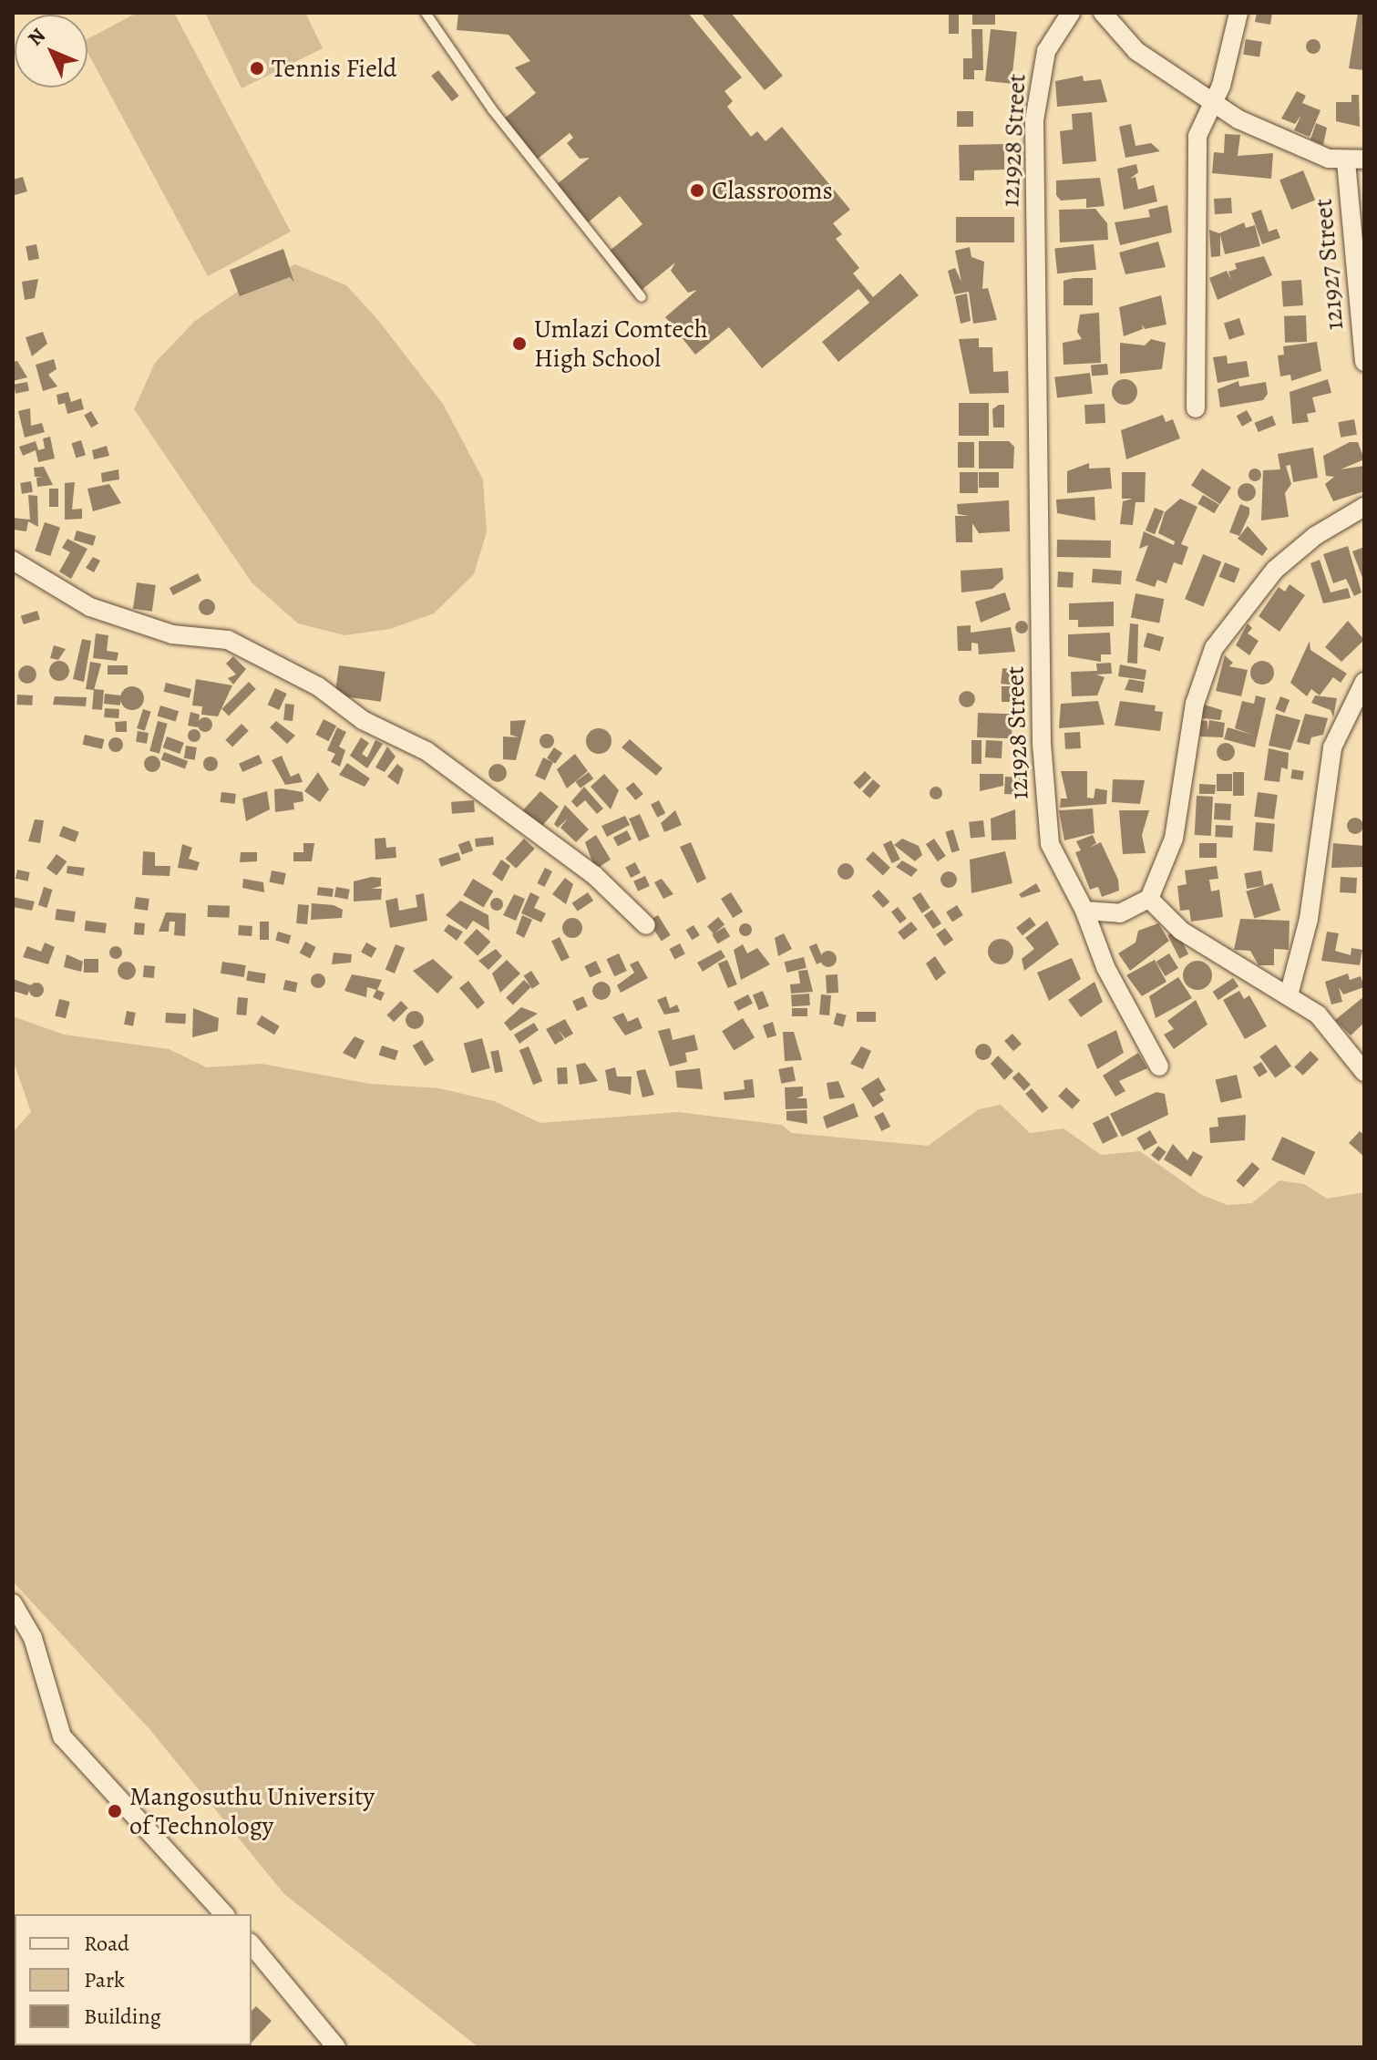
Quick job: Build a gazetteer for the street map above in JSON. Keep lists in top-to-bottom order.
{
  "streets": {
    "street": ["121928 Street", "121927 Street"]
  },
  "places": [
    "Tennis Field",
    "Classrooms",
    "Umlazi Comtech High School",
    "Mangosuthu University of Technology"
  ],
  "legend": ["Road", "Park", "Building"],
  "north": "top left"
}
